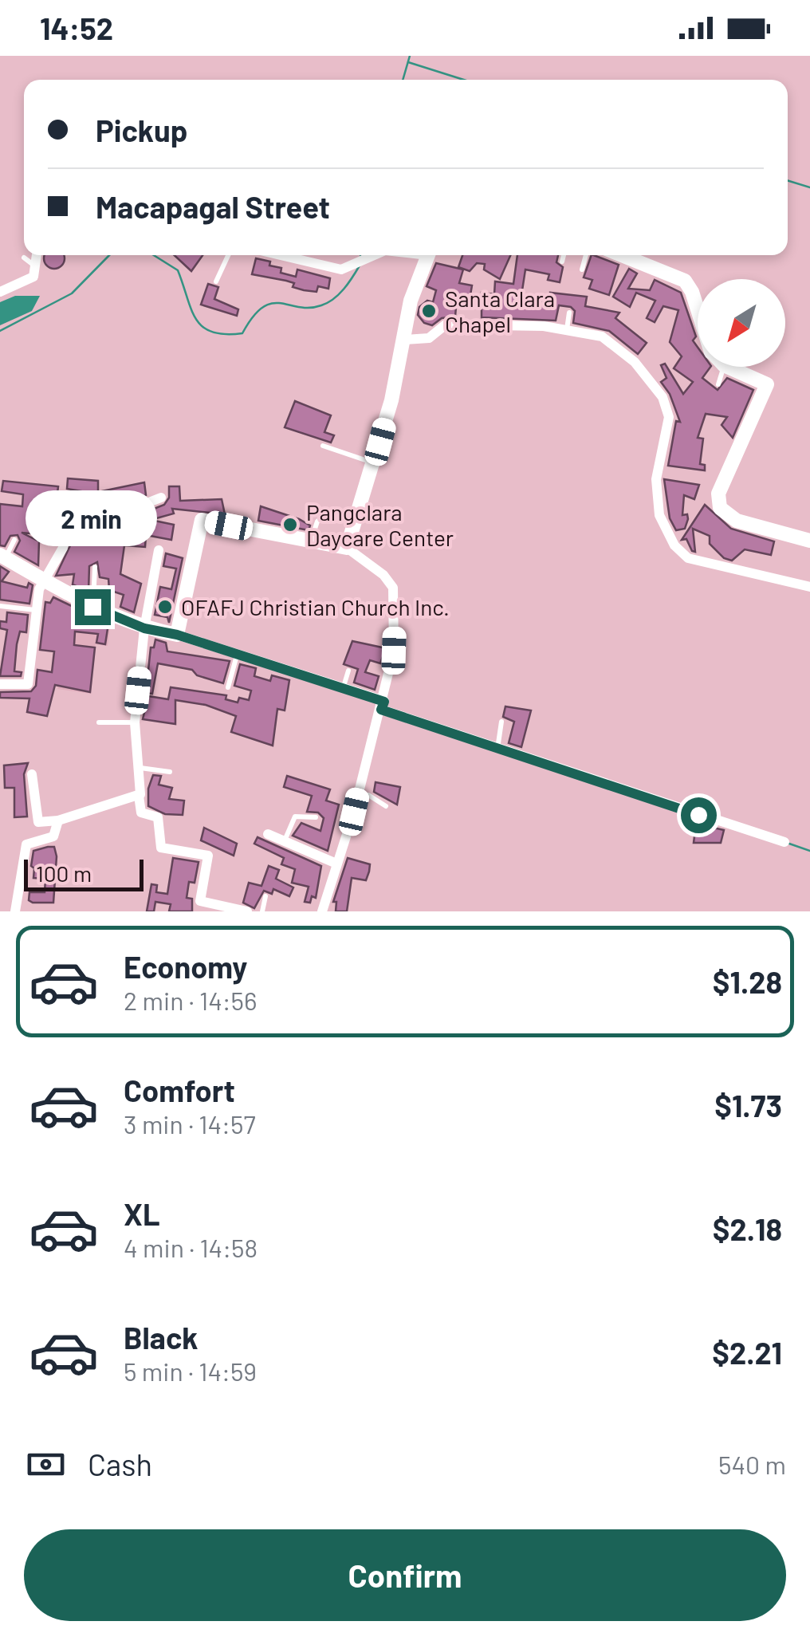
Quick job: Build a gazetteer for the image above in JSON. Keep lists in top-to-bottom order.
{
  "places": ["Santa Clara Chapel", "Pangclara Daycare Center", "OFAFJ Christian Church Inc."],
  "scale_bar": "100 m",
  "north": "bottom left",
  "page": {
    "status": "14:52",
    "banner": ["Pickup", "Macapagal Street"],
    "bubble": "2 min",
    "scale": "100 m",
    "list": [
      {
        "name": "Economy",
        "note": "2 min · 14:56",
        "value": "$1.28"
      },
      {
        "name": "Comfort",
        "note": "3 min · 14:57",
        "value": "$1.73"
      },
      {
        "name": "XL",
        "note": "4 min · 14:58",
        "value": "$2.18"
      },
      {
        "name": "Black",
        "note": "5 min · 14:59",
        "value": "$2.21"
      }
    ],
    "pay": ["Cash", "540 m"],
    "buttons": "Confirm"
  }
}
